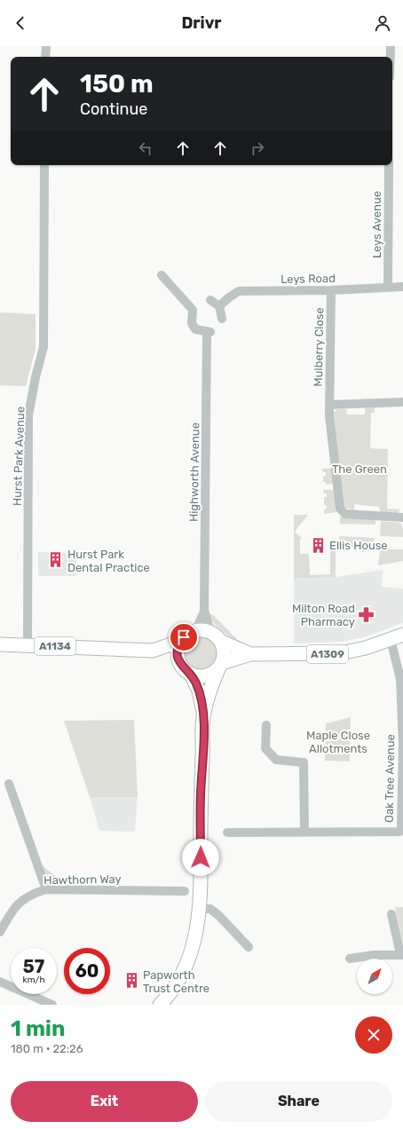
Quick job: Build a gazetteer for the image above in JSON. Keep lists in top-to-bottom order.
{
  "streets": {
    "main road": ["A1134", "A1309"],
    "street": [
      "Leys Avenue",
      "Leys Road",
      "Mulberry Close",
      "Hurst Park Avenue",
      "Highworth Avenue",
      "Oak Tree Avenue",
      "Hawthorn Way"
    ]
  },
  "crossings": [
    ["Leys Avenue", "Leys Road"],
    ["Leys Road", "Mulberry Close"],
    ["Hurst Park Avenue", "A1134"],
    ["Highworth Avenue", "A1134"],
    ["Highworth Avenue", "A1309"],
    ["A1134", "A1309"],
    ["A1309", "Oak Tree Avenue"]
  ],
  "parks": ["The Green", "Maple Close Allotments"],
  "places": {
    "building": ["Ellis House", "Hurst Park Dental Practice", "Papworth Trust Centre"],
    "pharmacy": ["Milton Road Pharmacy"]
  },
  "north": "top right",
  "page": {
    "header": "Drivr",
    "turn": ["150 m", "Continue"],
    "speed": "57 km/h",
    "limit": "60",
    "heading": ["1 min", "180 m · 22:26"],
    "buttons": ["Exit", "Share"]
  }
}
